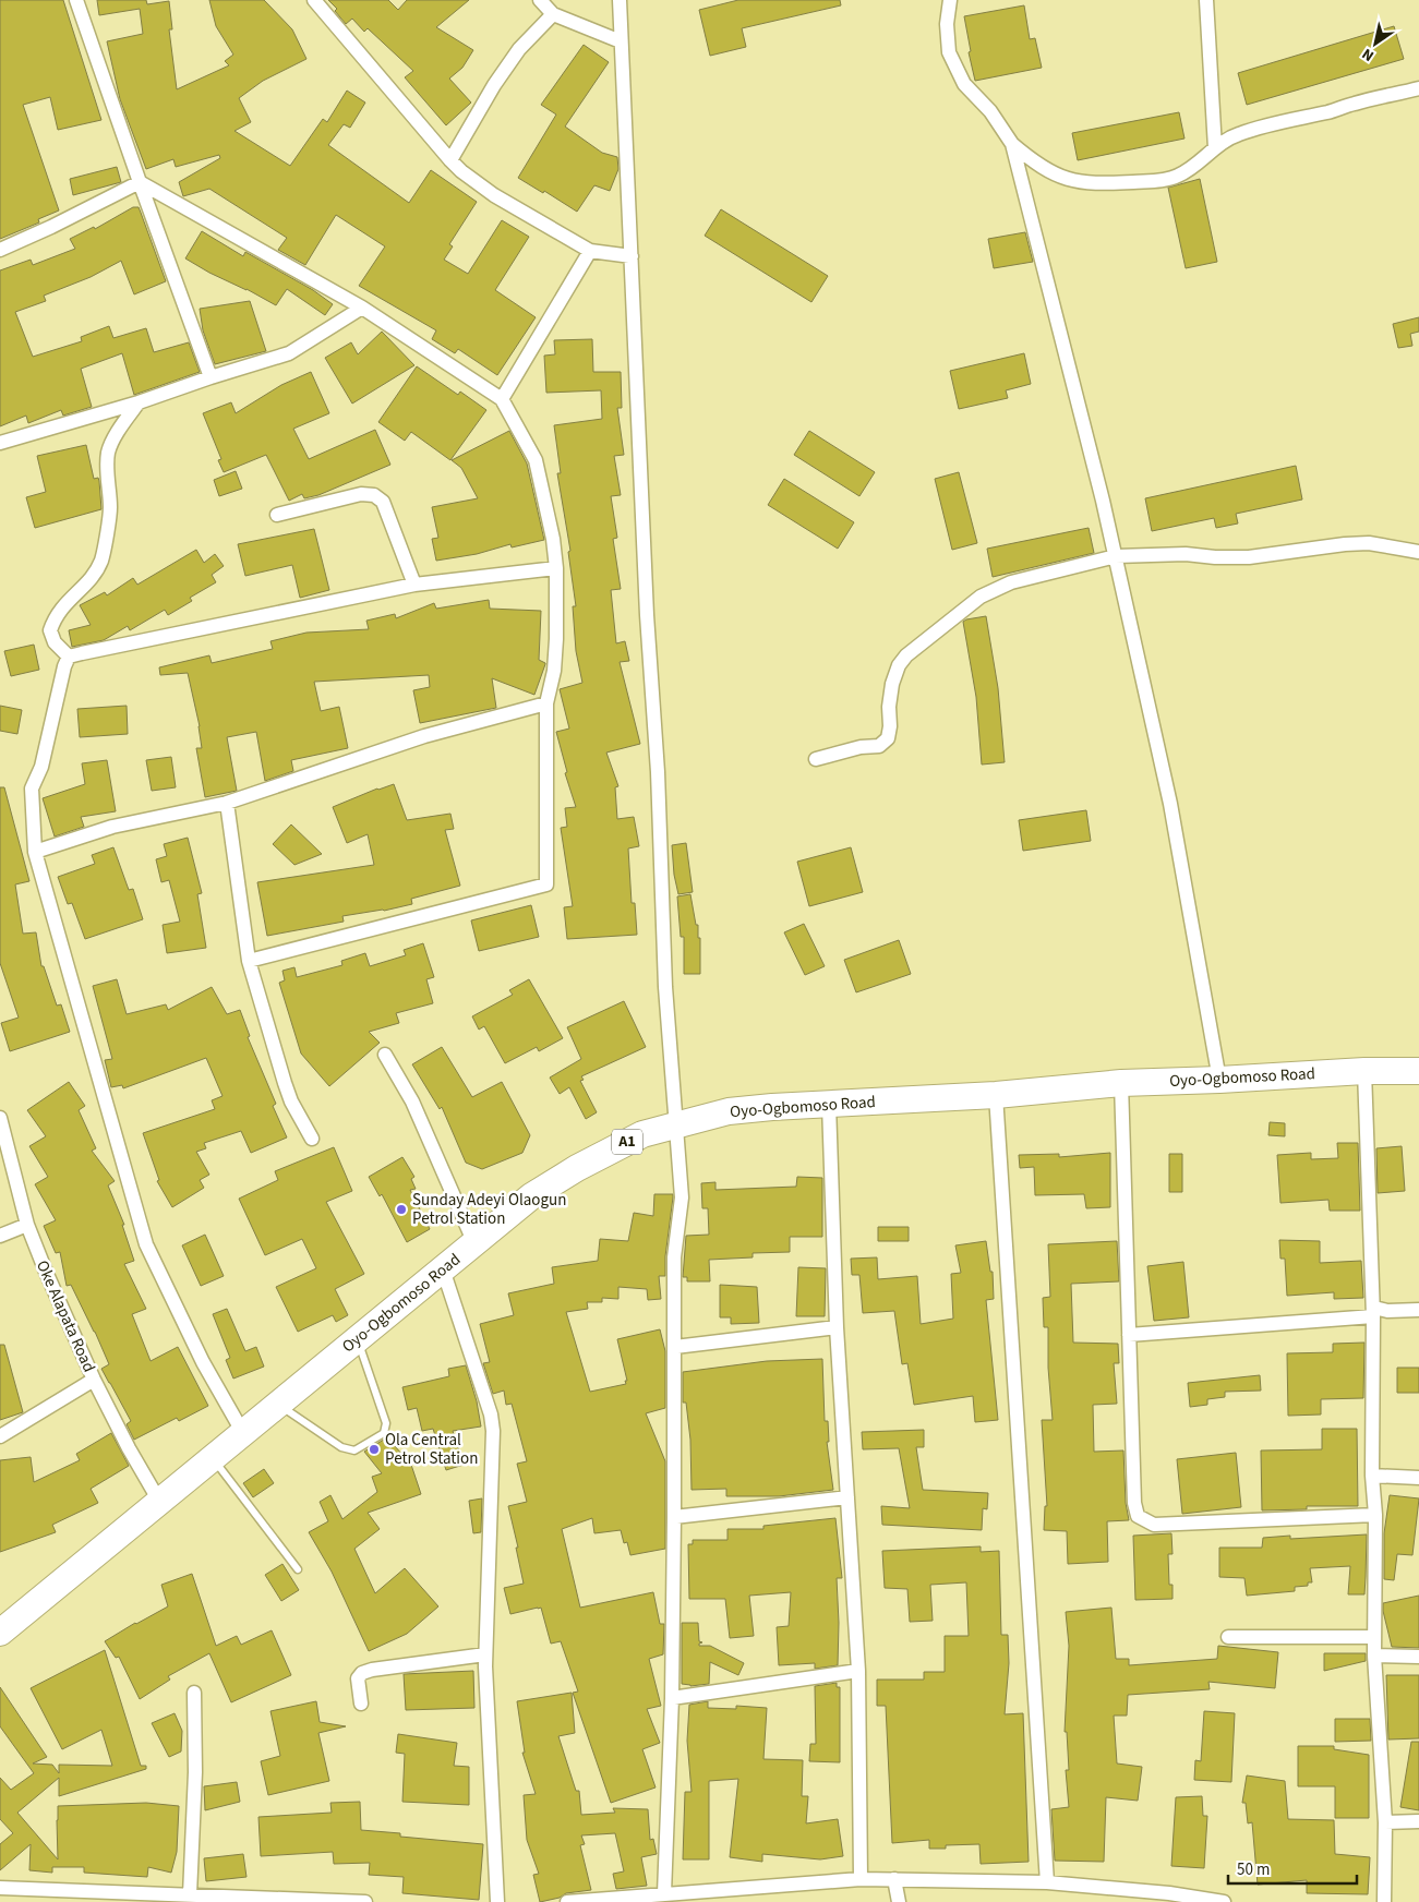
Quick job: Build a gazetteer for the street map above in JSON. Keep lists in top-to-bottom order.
{
  "streets": {
    "highway": ["Oyo-Ogbomoso Road", "A1"],
    "street": ["Oke Alapata Road"]
  },
  "crossings": [
    ["Oyo-Ogbomoso Road", "Oke Alapata Road"]
  ],
  "places": ["Sunday Adeyi Olaogun Petrol Station", "Ola Central Petrol Station"],
  "scale_bar": "50 m",
  "north": "bottom left"
}
